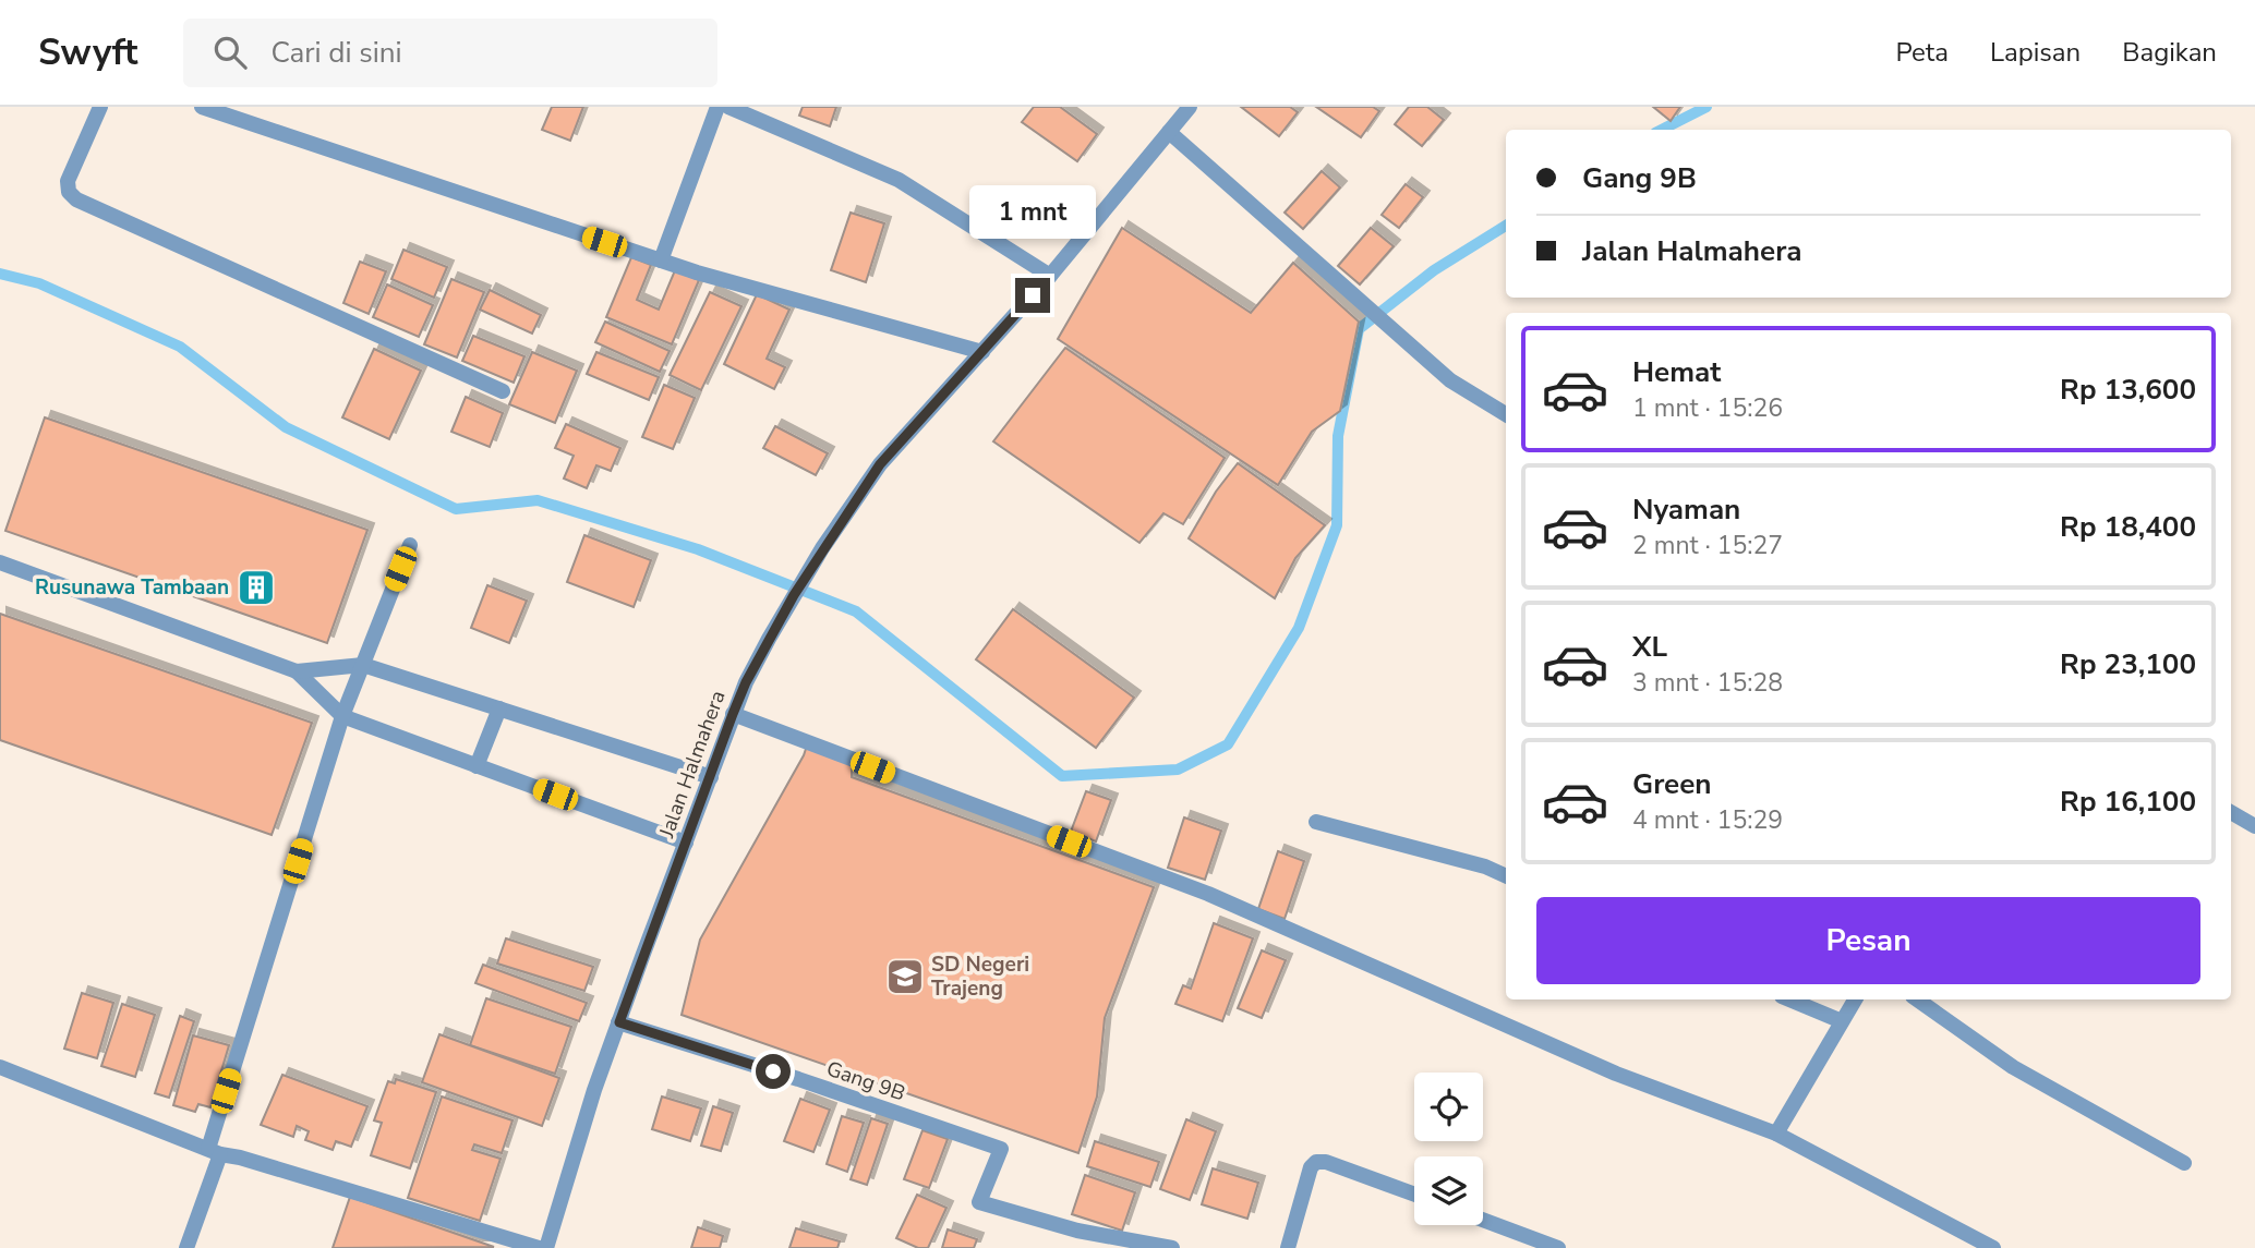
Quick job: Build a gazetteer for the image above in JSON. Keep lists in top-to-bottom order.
{
  "streets": {
    "street": ["Jalan Halmahera", "Gang 9B"]
  },
  "crossings": [
    ["Jalan Halmahera", "Gang 9B"]
  ],
  "places": {
    "building": ["Rusunawa Tambaan"],
    "school or university": ["SD Negeri Trajeng"]
  },
  "page": {
    "header": "Swyft",
    "search": "Cari di sini",
    "nav": ["Peta", "Lapisan", "Bagikan"],
    "banner": ["Gang 9B", "Jalan Halmahera"],
    "bubble": "1 mnt",
    "list": [
      {
        "name": "Hemat",
        "note": "1 mnt · 15:26",
        "value": "Rp 13,600"
      },
      {
        "name": "Nyaman",
        "note": "2 mnt · 15:27",
        "value": "Rp 18,400"
      },
      {
        "name": "XL",
        "note": "3 mnt · 15:28",
        "value": "Rp 23,100"
      },
      {
        "name": "Green",
        "note": "4 mnt · 15:29",
        "value": "Rp 16,100"
      }
    ],
    "buttons": "Pesan"
  }
}
